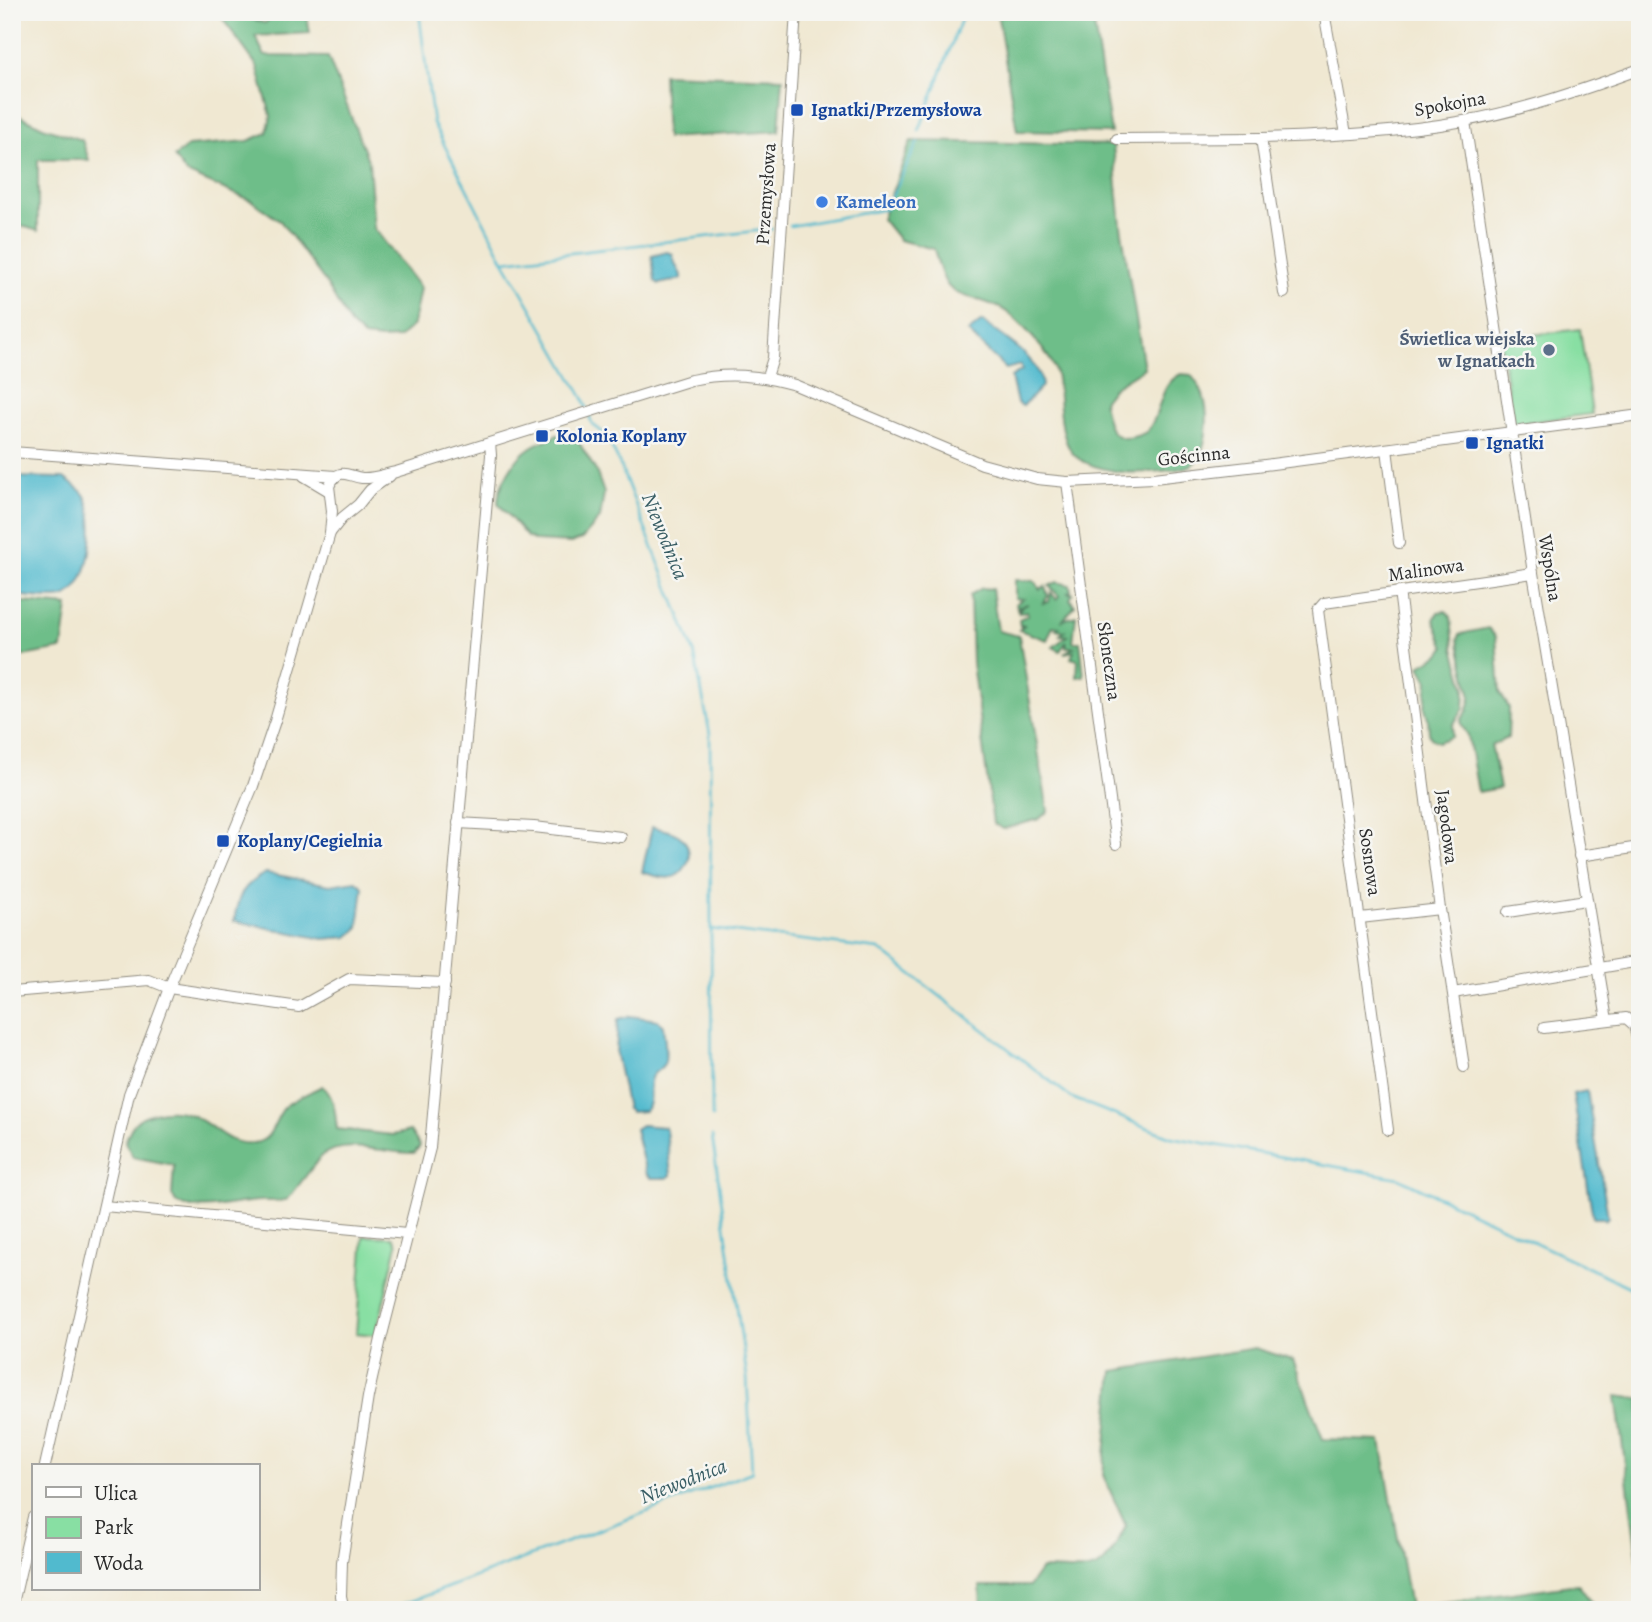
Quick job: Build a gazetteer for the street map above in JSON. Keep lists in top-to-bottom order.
{
  "streets": {
    "street": [
      "Spokojna",
      "Przemysłowa",
      "Gościnna",
      "Wspólna",
      "Malinowa",
      "Słoneczna",
      "Jagodowa",
      "Sosnowa"
    ]
  },
  "crossings": [
    ["Spokojna", "Wspólna"],
    ["Przemysłowa", "Gościnna"],
    ["Gościnna", "Wspólna"],
    ["Gościnna", "Słoneczna"],
    ["Wspólna", "Malinowa"],
    ["Malinowa", "Jagodowa"],
    ["Malinowa", "Sosnowa"]
  ],
  "water": ["Niewodnica"],
  "places": {
    "transit": [
      "Ignatki/Przemysłowa",
      "Kolonia Koplany",
      "Ignatki",
      "Koplany/Cegielnia"
    ],
    "other": ["Kameleon", "Świetlica wiejska w Ignatkach"]
  },
  "legend": ["Ulica", "Park", "Woda"]
}
